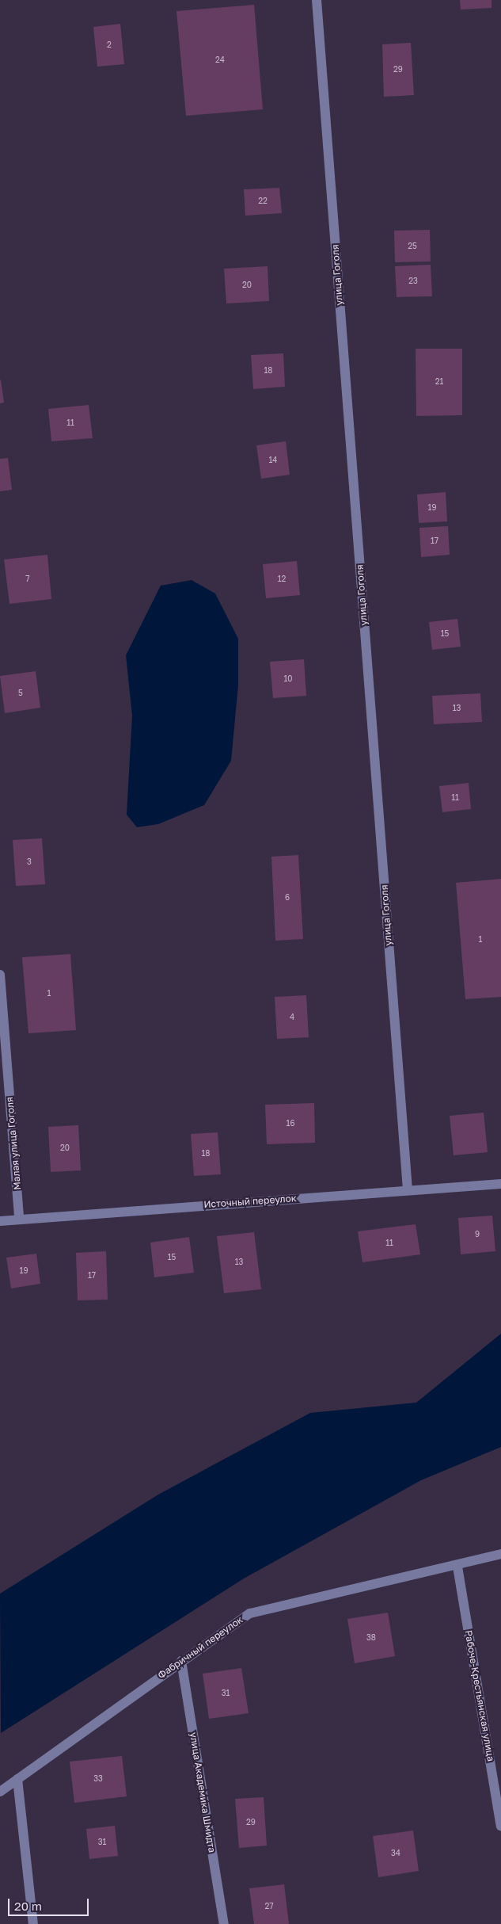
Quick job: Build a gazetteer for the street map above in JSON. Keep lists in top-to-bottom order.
{
  "streets": {
    "street": [
      "улица Гоголя",
      "Малая улица Гоголя",
      "Источный переулок",
      "Фабричный переулок",
      "Рабоче-Крестьянская улица",
      "улица Академика Шмидта"
    ]
  },
  "crossings": [
    ["улица Гоголя", "Источный переулок"],
    ["Малая улица Гоголя", "Источный переулок"],
    ["Фабричный переулок", "Рабоче-Крестьянская улица"],
    ["Фабричный переулок", "улица Академика Шмидта"]
  ],
  "house_numbers": [
    "2",
    "24",
    "29",
    "22",
    "25",
    "23",
    "20",
    "18",
    "21",
    "11",
    "14",
    "19",
    "17",
    "7",
    "12",
    "15",
    "10",
    "5",
    "13",
    "11",
    "3",
    "6",
    "1",
    "1",
    "4",
    "16",
    "20",
    "18",
    "9",
    "11",
    "15",
    "13",
    "19",
    "17",
    "38",
    "31",
    "33",
    "29",
    "31",
    "34",
    "27"
  ],
  "scale_bar": "20 m"
}
